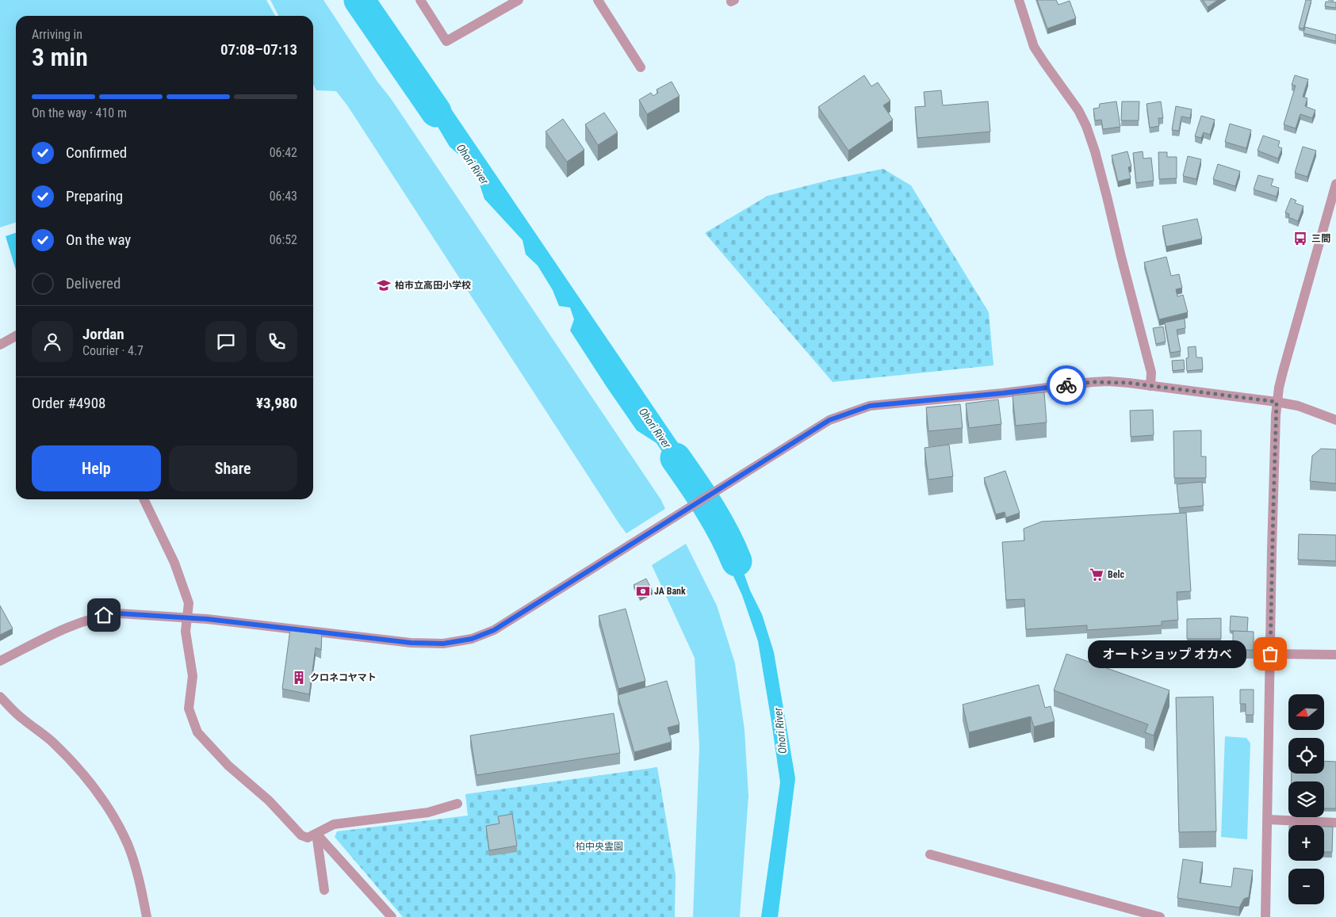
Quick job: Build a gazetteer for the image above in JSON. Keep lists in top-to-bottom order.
{
  "water": ["Ohori River"],
  "parks": ["柏中央霊園"],
  "places": {
    "bus stop": ["三間"],
    "school or university": ["柏市立高田小学校"],
    "supermarket": ["Belc"],
    "bank": ["JA Bank"],
    "other": ["オートショップ オカベ"],
    "building": ["クロネコヤマト"]
  },
  "north": "left",
  "page": {
    "heading": ["3 min", "Arriving in", "07:08–07:13"],
    "panel": [
      "Jordan",
      "Courier · 4.7",
      "Order #4908",
      "¥3,980"
    ],
    "bar": "On the way · 410 m",
    "list": [
      ["Confirmed", "06:42"],
      ["Preparing", "06:43"],
      ["On the way", "06:52"],
      "Delivered"
    ],
    "buttons": ["Help", "Share"],
    "bubble": "オートショップ オカベ",
    "map_buttons": ["+", "−"]
  }
}
